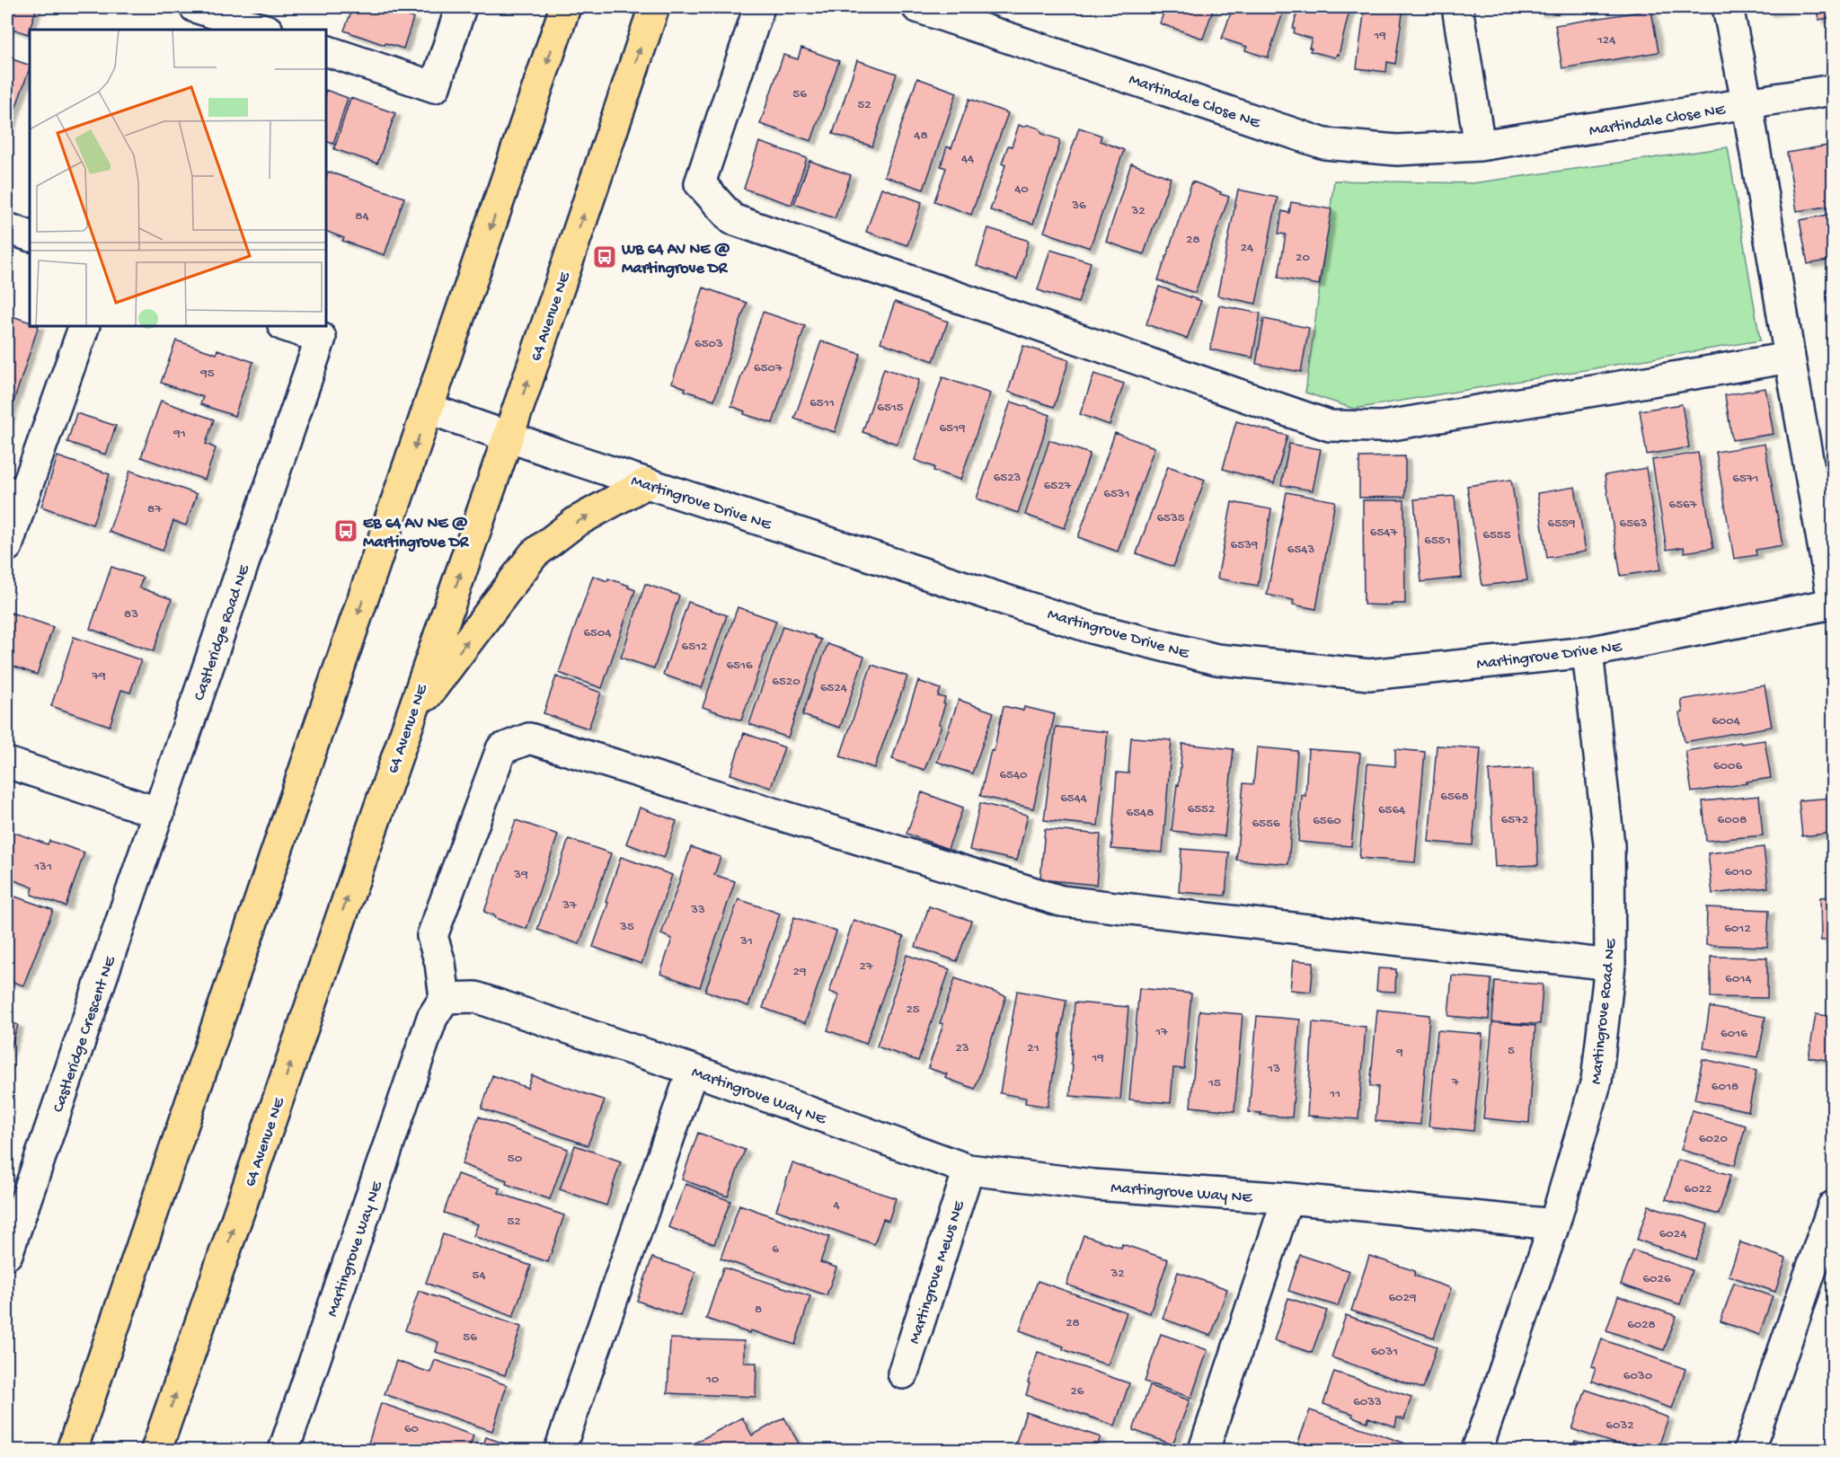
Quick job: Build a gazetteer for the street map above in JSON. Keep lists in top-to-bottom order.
{
  "streets": {
    "main road": ["64 Avenue NE"],
    "street": [
      "Martindale Close NE",
      "Martingrove Drive NE",
      "Castleridge Road NE",
      "Martingrove Road NE",
      "Castleridge Crescent NE",
      "Martingrove Way NE",
      "Martingrove Mews NE"
    ]
  },
  "crossings": [
    ["64 Avenue NE", "Martingrove Drive NE"],
    ["Martingrove Drive NE", "Martingrove Road NE"],
    ["Castleridge Road NE", "Castleridge Crescent NE"],
    ["Martingrove Road NE", "Martingrove Way NE"],
    ["Martingrove Way NE", "Martingrove Mews NE"]
  ],
  "places": {
    "bus stop": ["WB 64 AV NE @ Martingrove DR", "EB 64 AV NE @ Martingrove DR"]
  },
  "house_numbers": [
    "19",
    "124",
    "56",
    "52",
    "48",
    "44",
    "40",
    "36",
    "32",
    "84",
    "28",
    "24",
    "20",
    "6503",
    "6507",
    "95",
    "6511",
    "6515",
    "6519",
    "91",
    "6523",
    "6571",
    "6527",
    "6531",
    "6567",
    "87",
    "6535",
    "6559",
    "6563",
    "6547",
    "6555",
    "6551",
    "6539",
    "6543",
    "83",
    "6504",
    "6512",
    "6516",
    "79",
    "6520",
    "6524",
    "6004",
    "6006",
    "6540",
    "6568",
    "6544",
    "6552",
    "6564",
    "6548",
    "6572",
    "6008",
    "6560",
    "6556",
    "131",
    "6010",
    "39",
    "37",
    "33",
    "35",
    "6012",
    "31",
    "27",
    "29",
    "6014",
    "25",
    "17",
    "6016",
    "23",
    "21",
    "5",
    "9",
    "19",
    "13",
    "7",
    "15",
    "6018",
    "11",
    "6020",
    "50",
    "6022",
    "4",
    "52",
    "6024",
    "6",
    "32",
    "54",
    "6026",
    "6029",
    "8",
    "28",
    "6028",
    "56",
    "6031",
    "6030",
    "10",
    "26",
    "6033",
    "6032",
    "60"
  ]
}
